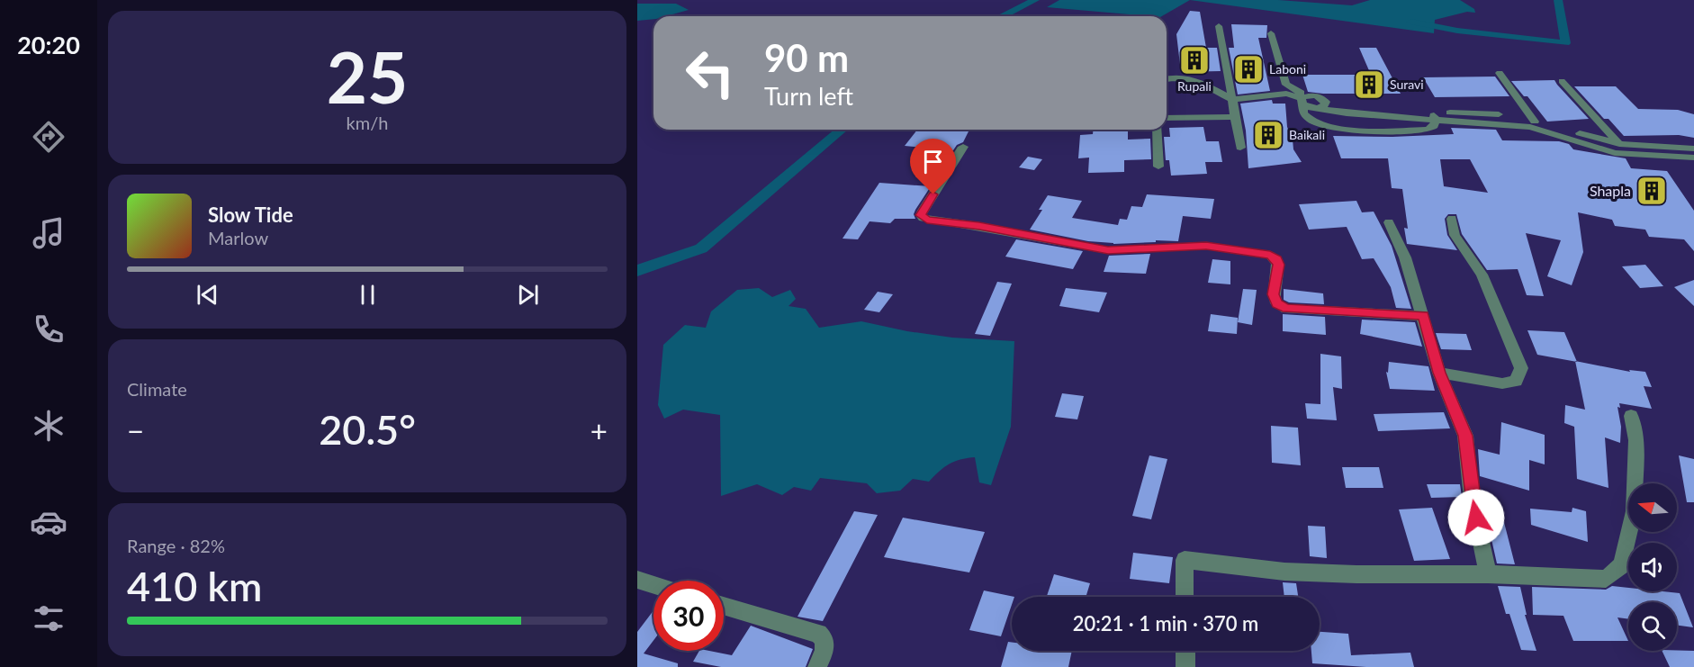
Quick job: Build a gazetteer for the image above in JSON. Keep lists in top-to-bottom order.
{
  "places": {
    "building": [
      "Rupali",
      "Laboni",
      "Suravi",
      "Baikali",
      "Shapla"
    ]
  },
  "north": "left",
  "page": {
    "tabs": "20:20",
    "tile": [
      ["25", "km/h"],
      "Climate",
      ["Range · 82%", "410 km"]
    ],
    "turn": ["90 m", "Turn left"],
    "song": ["Slow Tide", "Marlow"],
    "heat": ["−", "20.5°", "+"],
    "limit": "30",
    "trip": "20:21 · 1 min · 370 m"
  }
}
